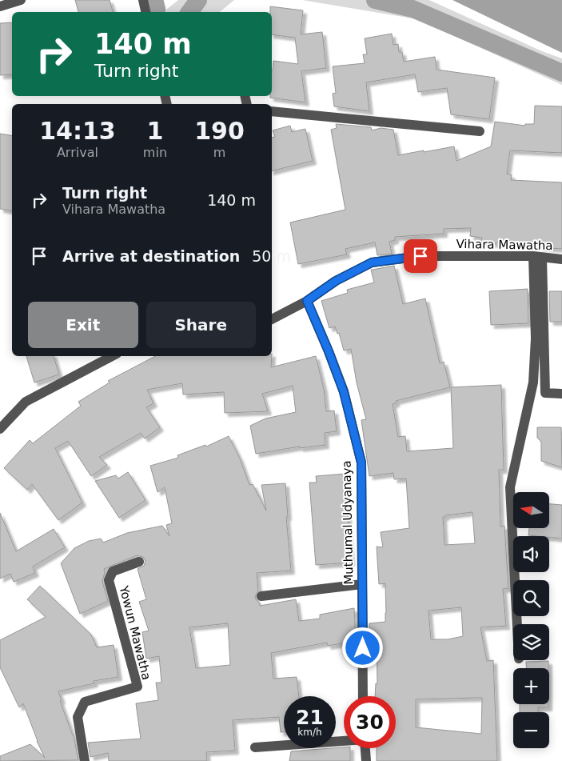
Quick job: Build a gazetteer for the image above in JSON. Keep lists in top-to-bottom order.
{
  "streets": {
    "street": ["Vihara Mawatha", "Muthumal Udyanaya", "Yowun Mawatha"]
  },
  "crossings": [
    ["Vihara Mawatha", "Muthumal Udyanaya"]
  ],
  "north": "left",
  "page": {
    "turn": ["140 m", "Turn right"],
    "eta": [
      "14:13",
      "Arrival",
      "1",
      "min",
      "190",
      "m"
    ],
    "list": [
      {
        "name": "Turn right",
        "note": "Vihara Mawatha",
        "value": "140 m"
      },
      {
        "name": "Arrive at destination",
        "value": "50 m"
      }
    ],
    "buttons": ["Exit", "Share"],
    "map_buttons": ["+", "−"],
    "speed": "21 km/h",
    "limit": "30"
  }
}
